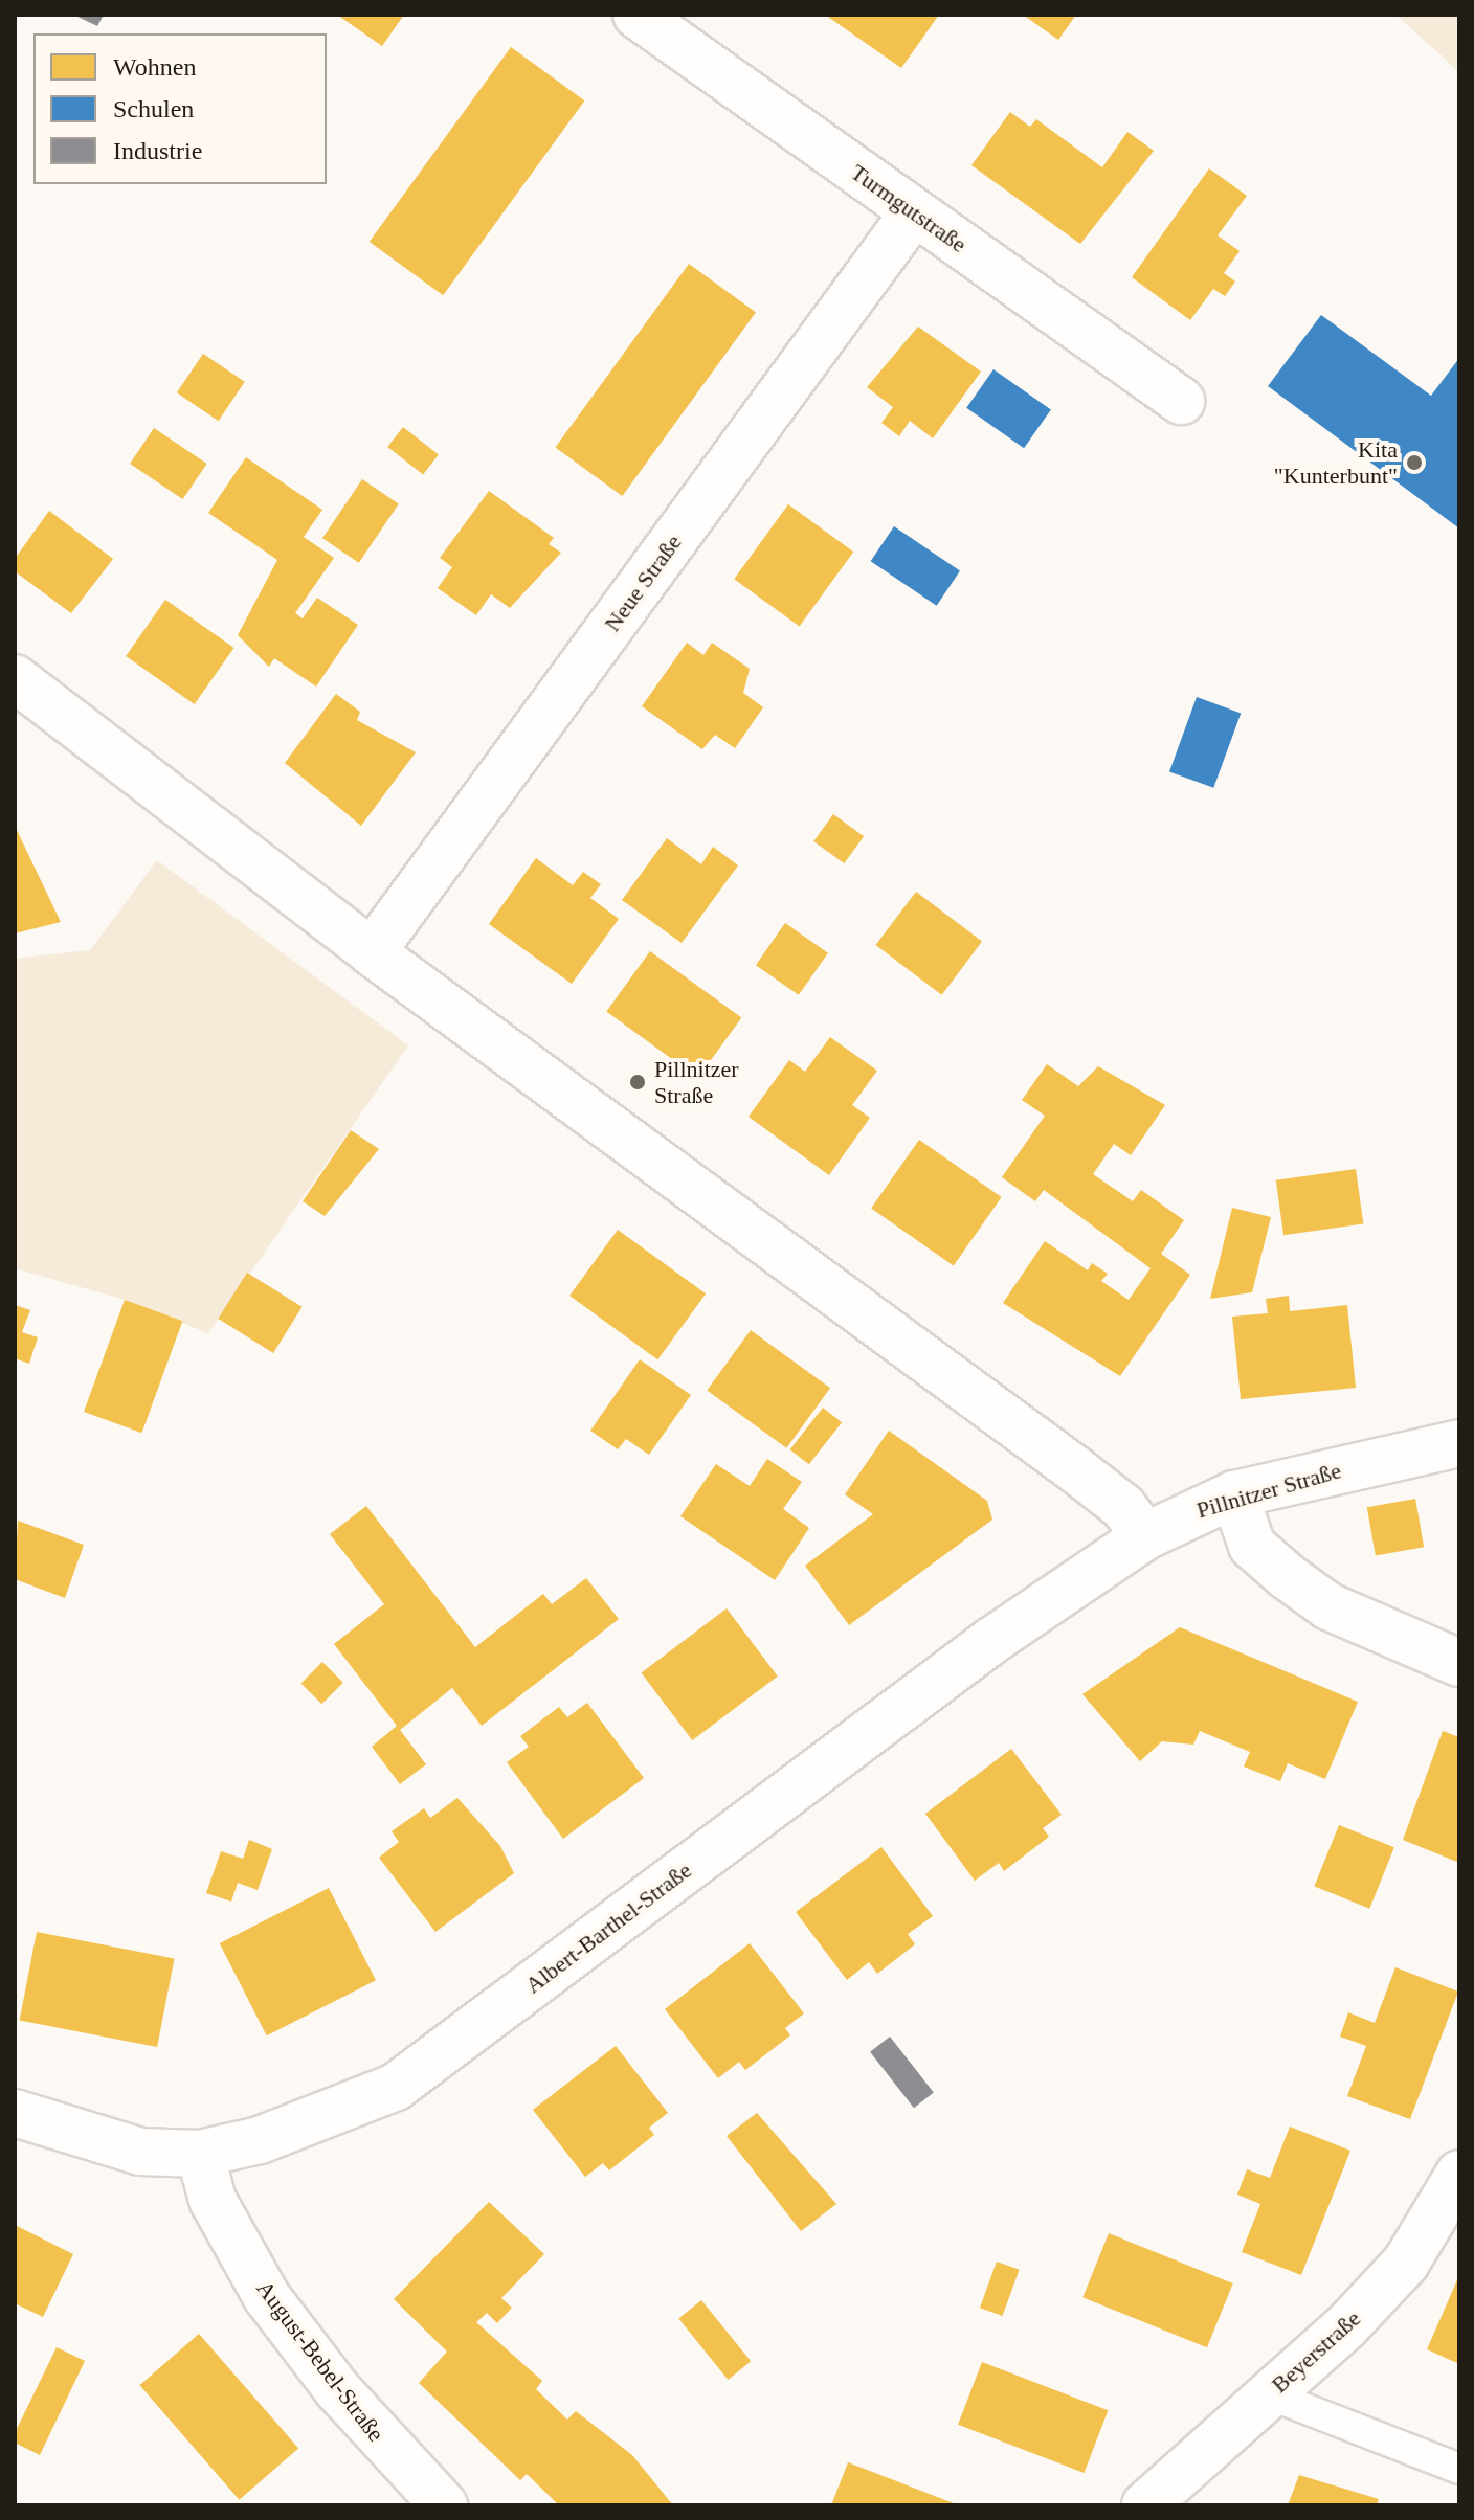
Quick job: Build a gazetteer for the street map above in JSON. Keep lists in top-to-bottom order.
{
  "streets": {
    "street": [
      "Turmgutstraße",
      "Neue Straße",
      "Pillnitzer Straße",
      "Albert-Barthel-Straße",
      "Beyerstraße",
      "August-Bebel-Straße"
    ]
  },
  "crossings": [
    ["Turmgutstraße", "Neue Straße"],
    ["Pillnitzer Straße", "Albert-Barthel-Straße"],
    ["Albert-Barthel-Straße", "August-Bebel-Straße"]
  ],
  "places": ["Kita \"Kunterbunt\"", "Pillnitzer Straße"],
  "legend": ["Wohnen", "Schulen", "Industrie"]
}
